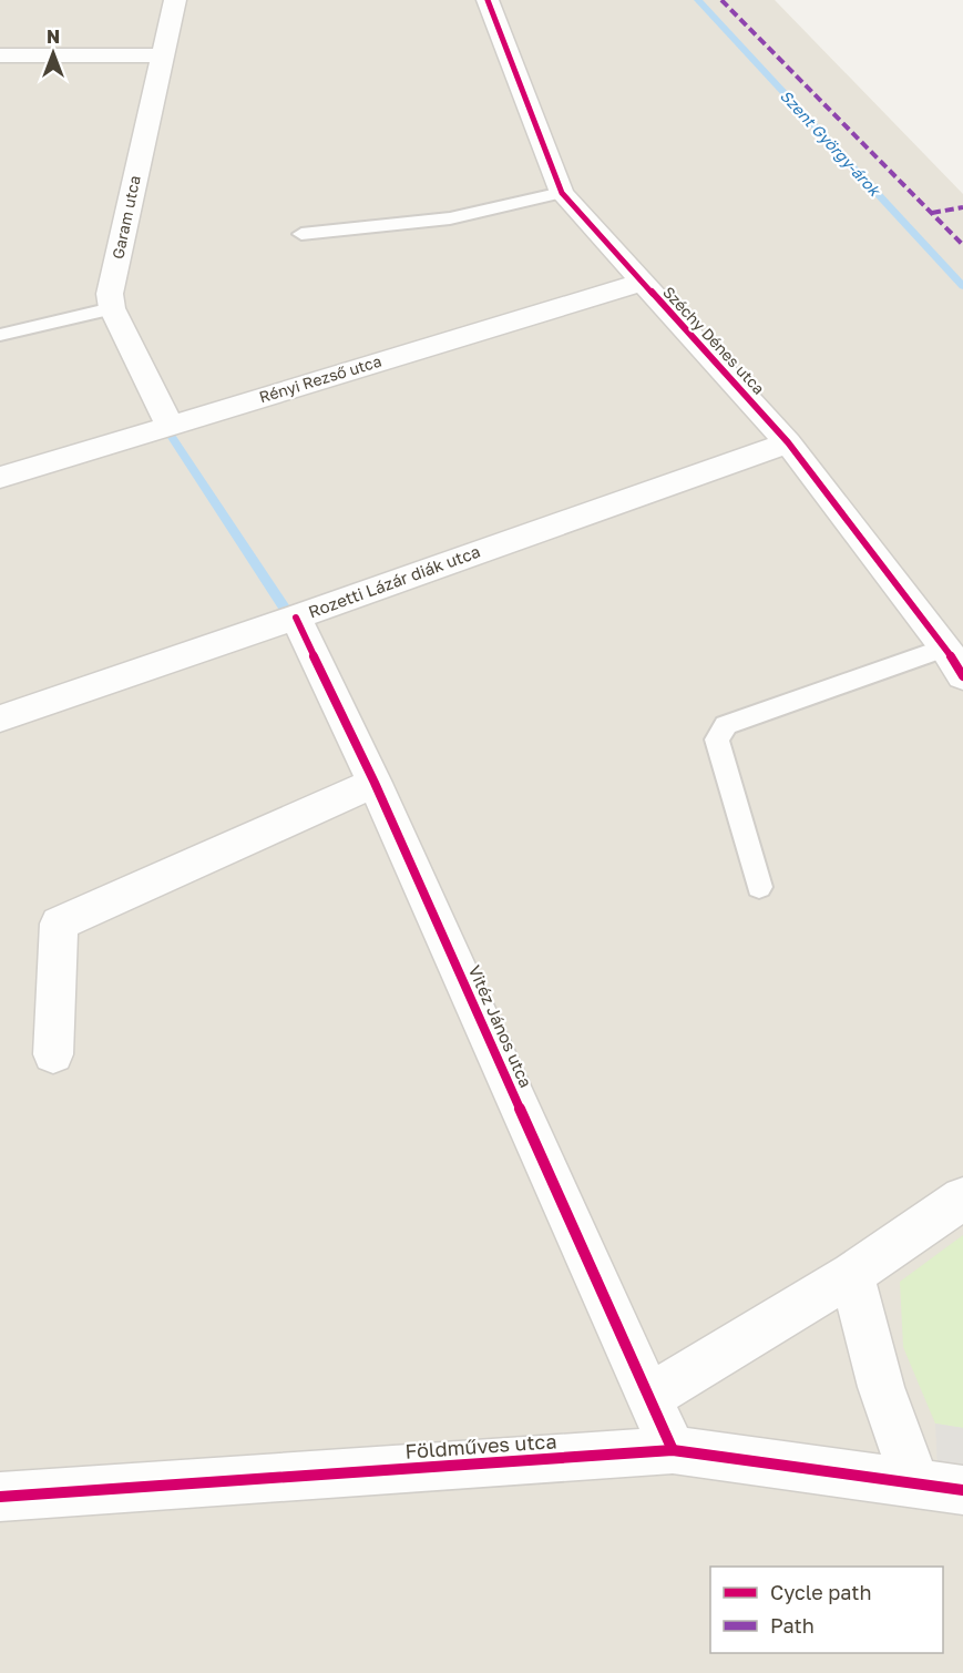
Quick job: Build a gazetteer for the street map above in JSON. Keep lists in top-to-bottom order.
{
  "streets": {
    "street": [
      "Garam utca",
      "Széchy Dénes utca",
      "Rényi Rezső utca",
      "Rozetti Lázár diák utca",
      "Vitéz János utca",
      "Földműves utca"
    ]
  },
  "crossings": [
    ["Garam utca", "Rényi Rezső utca"],
    ["Széchy Dénes utca", "Rényi Rezső utca"],
    ["Széchy Dénes utca", "Rozetti Lázár diák utca"],
    ["Rozetti Lázár diák utca", "Vitéz János utca"],
    ["Vitéz János utca", "Földműves utca"]
  ],
  "water": ["Szent György-árok"],
  "legend": ["Cycle path", "Path"],
  "north": "top"
}
